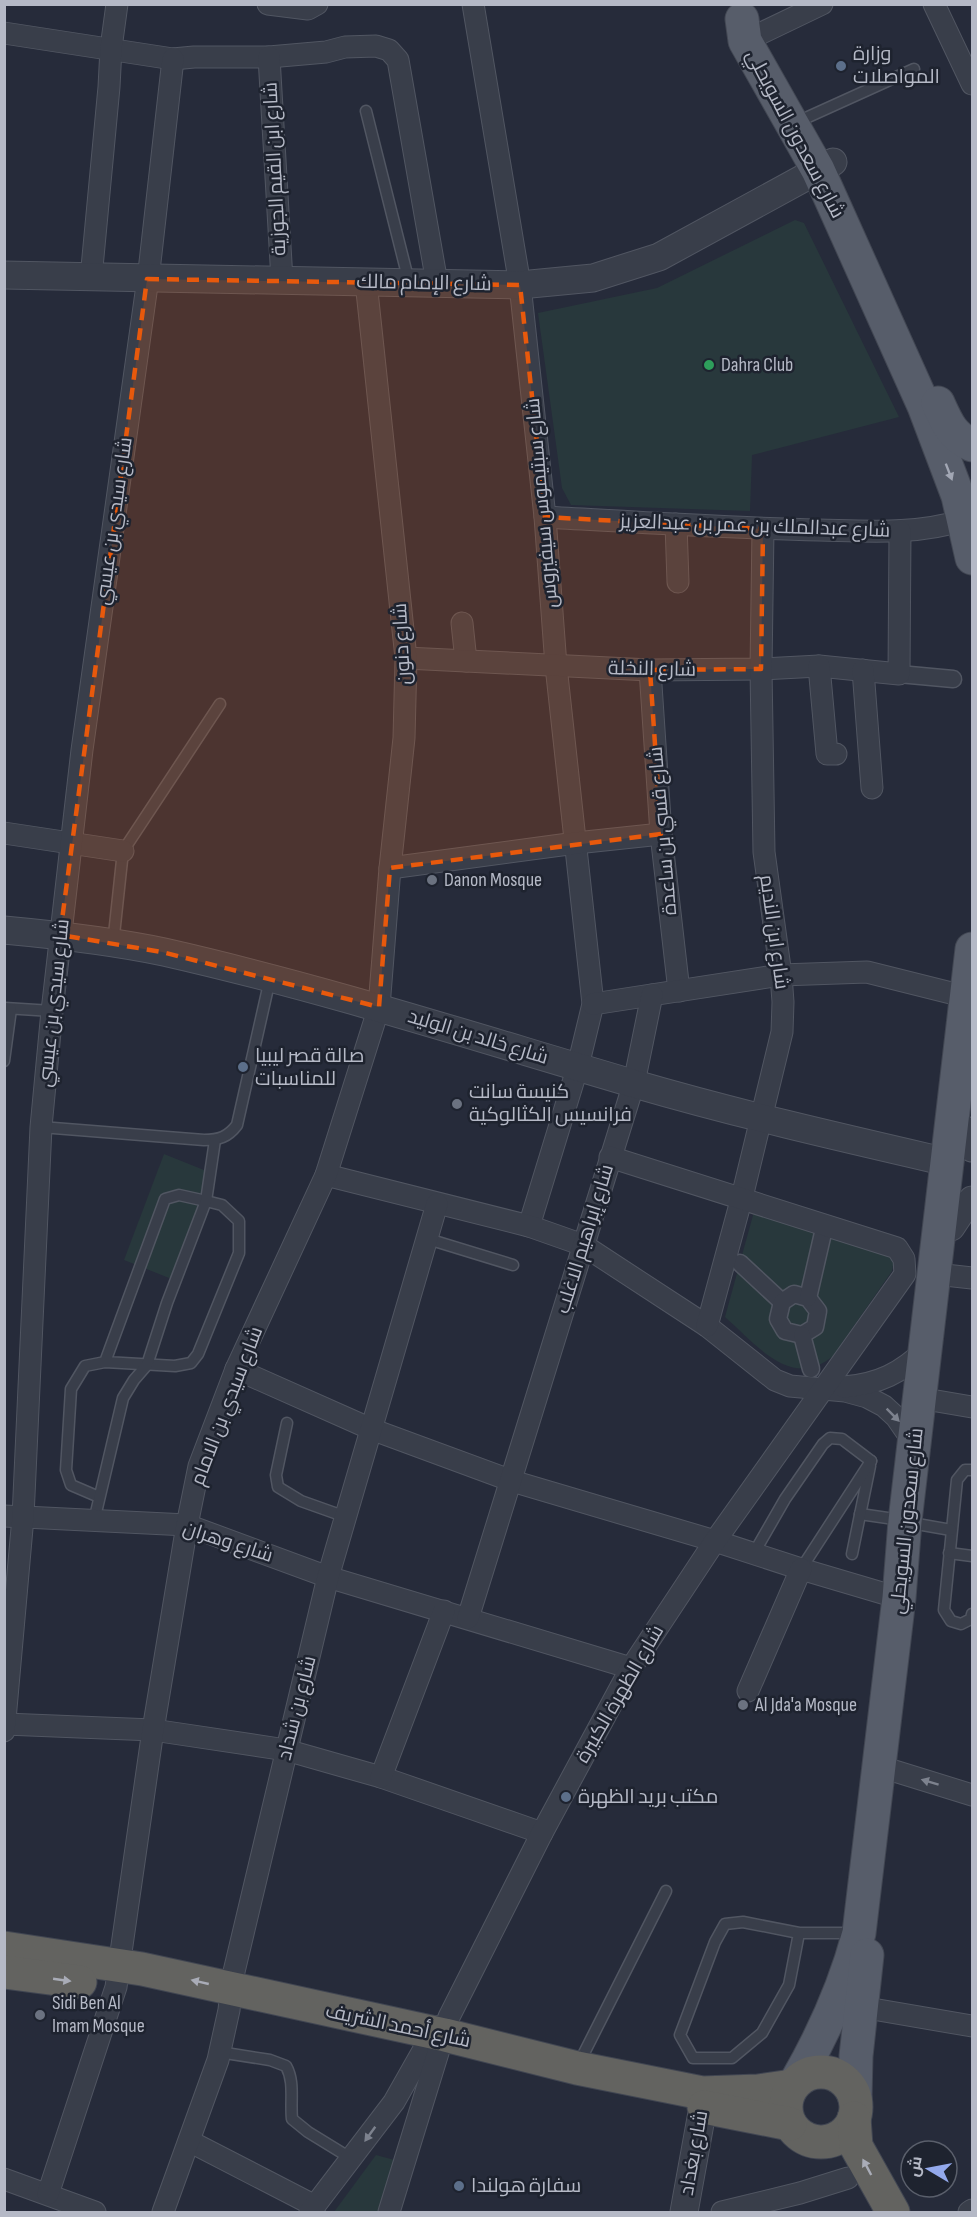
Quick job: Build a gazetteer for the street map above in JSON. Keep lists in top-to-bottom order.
{
  "streets": {
    "highway": ["شارع أحمد الشريف"],
    "main road": ["شارع سعدون السويحلي"],
    "street": [
      "شارع ابن القيم الجوزية",
      "شارع الإمام مالك",
      "شارع سبتيموس سيفيروس",
      "شارع سيدي بن عيسي",
      "شارع عبدالملك بن عمر بن عبدالعزيز",
      "شارع دنون",
      "شارع النخلة",
      "شارع قسي بن ساعدة",
      "شارع ابن النديم",
      "شارع خالد بن الوليد",
      "شارع إبراهيم الاغلب",
      "شارع سيدي بن الامام",
      "شارع وهران",
      "شارع الظهرة الكبيرة",
      "شارع بن شداد",
      "شارع بغداد"
    ]
  },
  "crossings": [
    ["شارع سعدون السويحلي", "شارع الإمام مالك"],
    ["شارع سعدون السويحلي", "شارع عبدالملك بن عمر بن عبدالعزيز"],
    ["شارع سعدون السويحلي", "شارع خالد بن الوليد"],
    ["شارع سعدون السويحلي", "شارع أحمد الشريف"],
    ["شارع ابن القيم الجوزية", "شارع الإمام مالك"],
    ["شارع الإمام مالك", "شارع سبتيموس سيفيروس"],
    ["شارع الإمام مالك", "شارع سيدي بن عيسي"],
    ["شارع الإمام مالك", "شارع دنون"],
    ["شارع سبتيموس سيفيروس", "شارع عبدالملك بن عمر بن عبدالعزيز"],
    ["شارع سبتيموس سيفيروس", "شارع النخلة"],
    ["شارع سبتيموس سيفيروس", "شارع خالد بن الوليد"],
    ["شارع سيدي بن عيسي", "شارع خالد بن الوليد"],
    ["شارع سيدي بن عيسي", "شارع وهران"],
    ["شارع عبدالملك بن عمر بن عبدالعزيز", "شارع ابن النديم"],
    ["شارع دنون", "شارع النخلة"],
    ["شارع دنون", "شارع خالد بن الوليد"],
    ["شارع دنون", "شارع سيدي بن الامام"],
    ["شارع النخلة", "شارع قسي بن ساعدة"],
    ["شارع النخلة", "شارع ابن النديم"],
    ["شارع ابن النديم", "شارع خالد بن الوليد"],
    ["شارع ابن النديم", "شارع الظهرة الكبيرة"],
    ["شارع خالد بن الوليد", "شارع إبراهيم الاغلب"],
    ["شارع خالد بن الوليد", "شارع سيدي بن الامام"],
    ["شارع إبراهيم الاغلب", "شارع وهران"],
    ["شارع إبراهيم الاغلب", "شارع الظهرة الكبيرة"],
    ["شارع سيدي بن الامام", "شارع وهران"],
    ["شارع سيدي بن الامام", "شارع أحمد الشريف"],
    ["شارع وهران", "شارع الظهرة الكبيرة"],
    ["شارع وهران", "شارع بن شداد"],
    ["شارع الظهرة الكبيرة", "شارع أحمد الشريف"],
    ["شارع بن شداد", "شارع أحمد الشريف"],
    ["شارع أحمد الشريف", "شارع بغداد"]
  ],
  "places": [
    "وزارة المواصلات",
    "Dahra Club",
    "Danon Mosque",
    "صالة قصر ليبيا للمناسبات",
    "كنيسة سانت فرانسيس الكثالوكية",
    "Al Jda'a Mosque",
    "مكتب بريد الظهرة",
    "Sidi Ben Al Imam Mosque",
    "سفارة هولندا"
  ],
  "north": "left"
}
